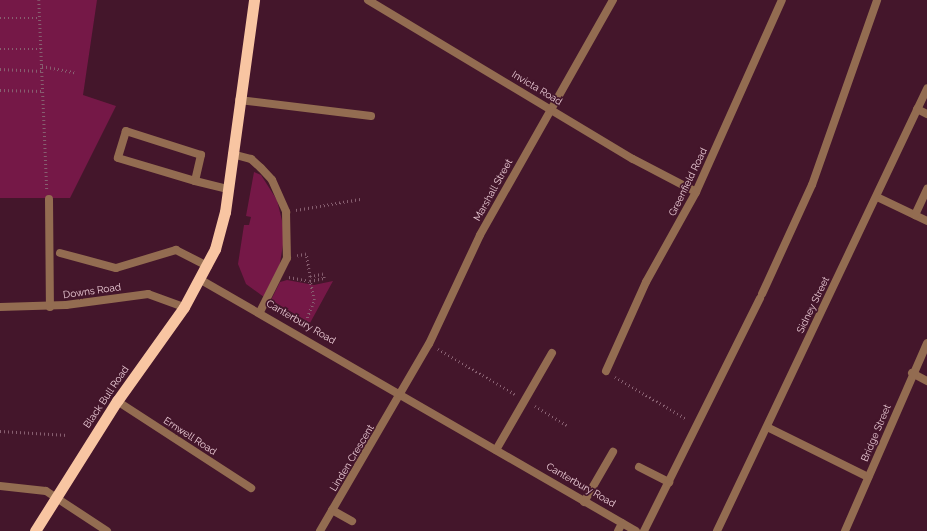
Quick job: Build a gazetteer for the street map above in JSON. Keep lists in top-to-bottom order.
{
  "streets": {
    "highway": ["Black Bull Road"],
    "street": [
      "Invicta Road",
      "Greenfield Road",
      "Marshall Street",
      "Downs Road",
      "Sidney Street",
      "Canterbury Road",
      "Bridge Street",
      "Ernwell Road",
      "Linden Crescent"
    ]
  },
  "crossings": [
    ["Invicta Road", "Greenfield Road"],
    ["Invicta Road", "Marshall Street"],
    ["Marshall Street", "Canterbury Road"],
    ["Marshall Street", "Linden Crescent"],
    ["Downs Road", "Black Bull Road"],
    ["Canterbury Road", "Black Bull Road"],
    ["Canterbury Road", "Linden Crescent"],
    ["Black Bull Road", "Ernwell Road"]
  ]
}
